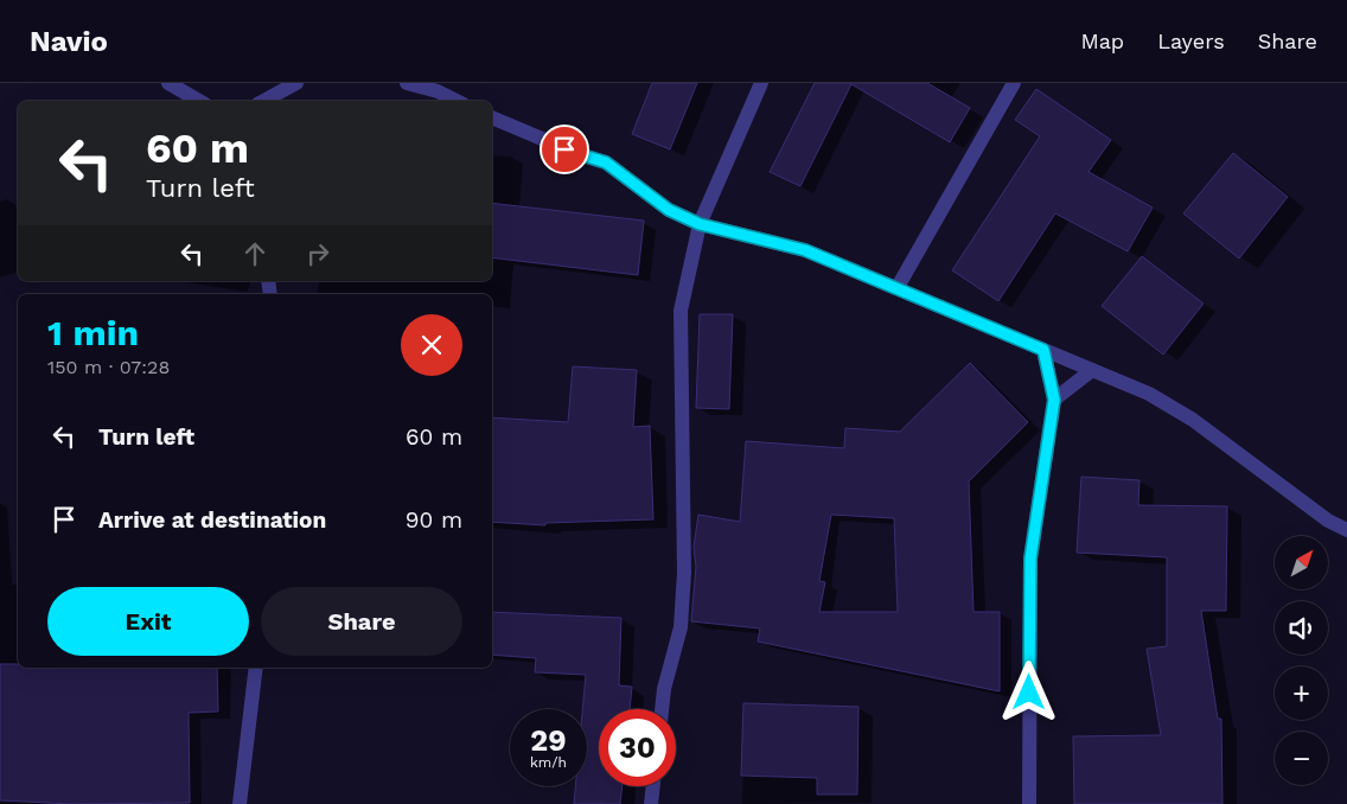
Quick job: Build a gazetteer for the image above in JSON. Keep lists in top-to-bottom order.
{
  "north": "top right",
  "page": {
    "header": "Navio",
    "nav": ["Map", "Layers", "Share"],
    "turn": ["60 m", "Turn left"],
    "heading": ["1 min", "150 m · 07:28"],
    "list": [
      {
        "name": "Turn left",
        "value": "60 m"
      },
      {
        "name": "Arrive at destination",
        "value": "90 m"
      }
    ],
    "map_buttons": ["+", "−"],
    "buttons": ["Exit", "Share"],
    "speed": "29 km/h",
    "limit": "30"
  }
}
